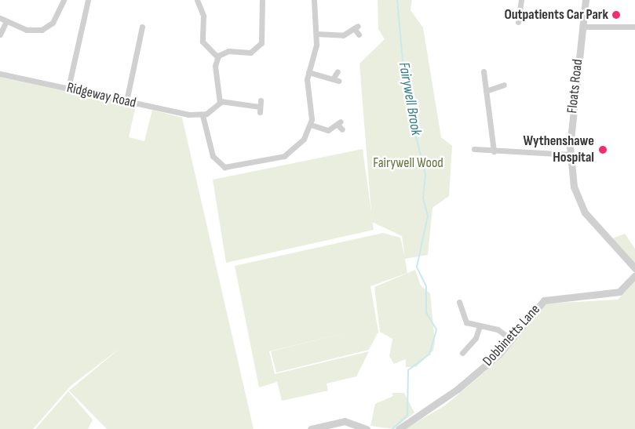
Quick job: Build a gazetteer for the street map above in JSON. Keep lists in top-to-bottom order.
{
  "streets": {
    "street": ["Floats Road", "Ridgeway Road", "Dobbinetts Lane"]
  },
  "water": ["Fairywell Brook"],
  "parks": ["Fairywell Wood"],
  "places": ["Outpatients Car Park", "Wythenshawe Hospital"]
}
